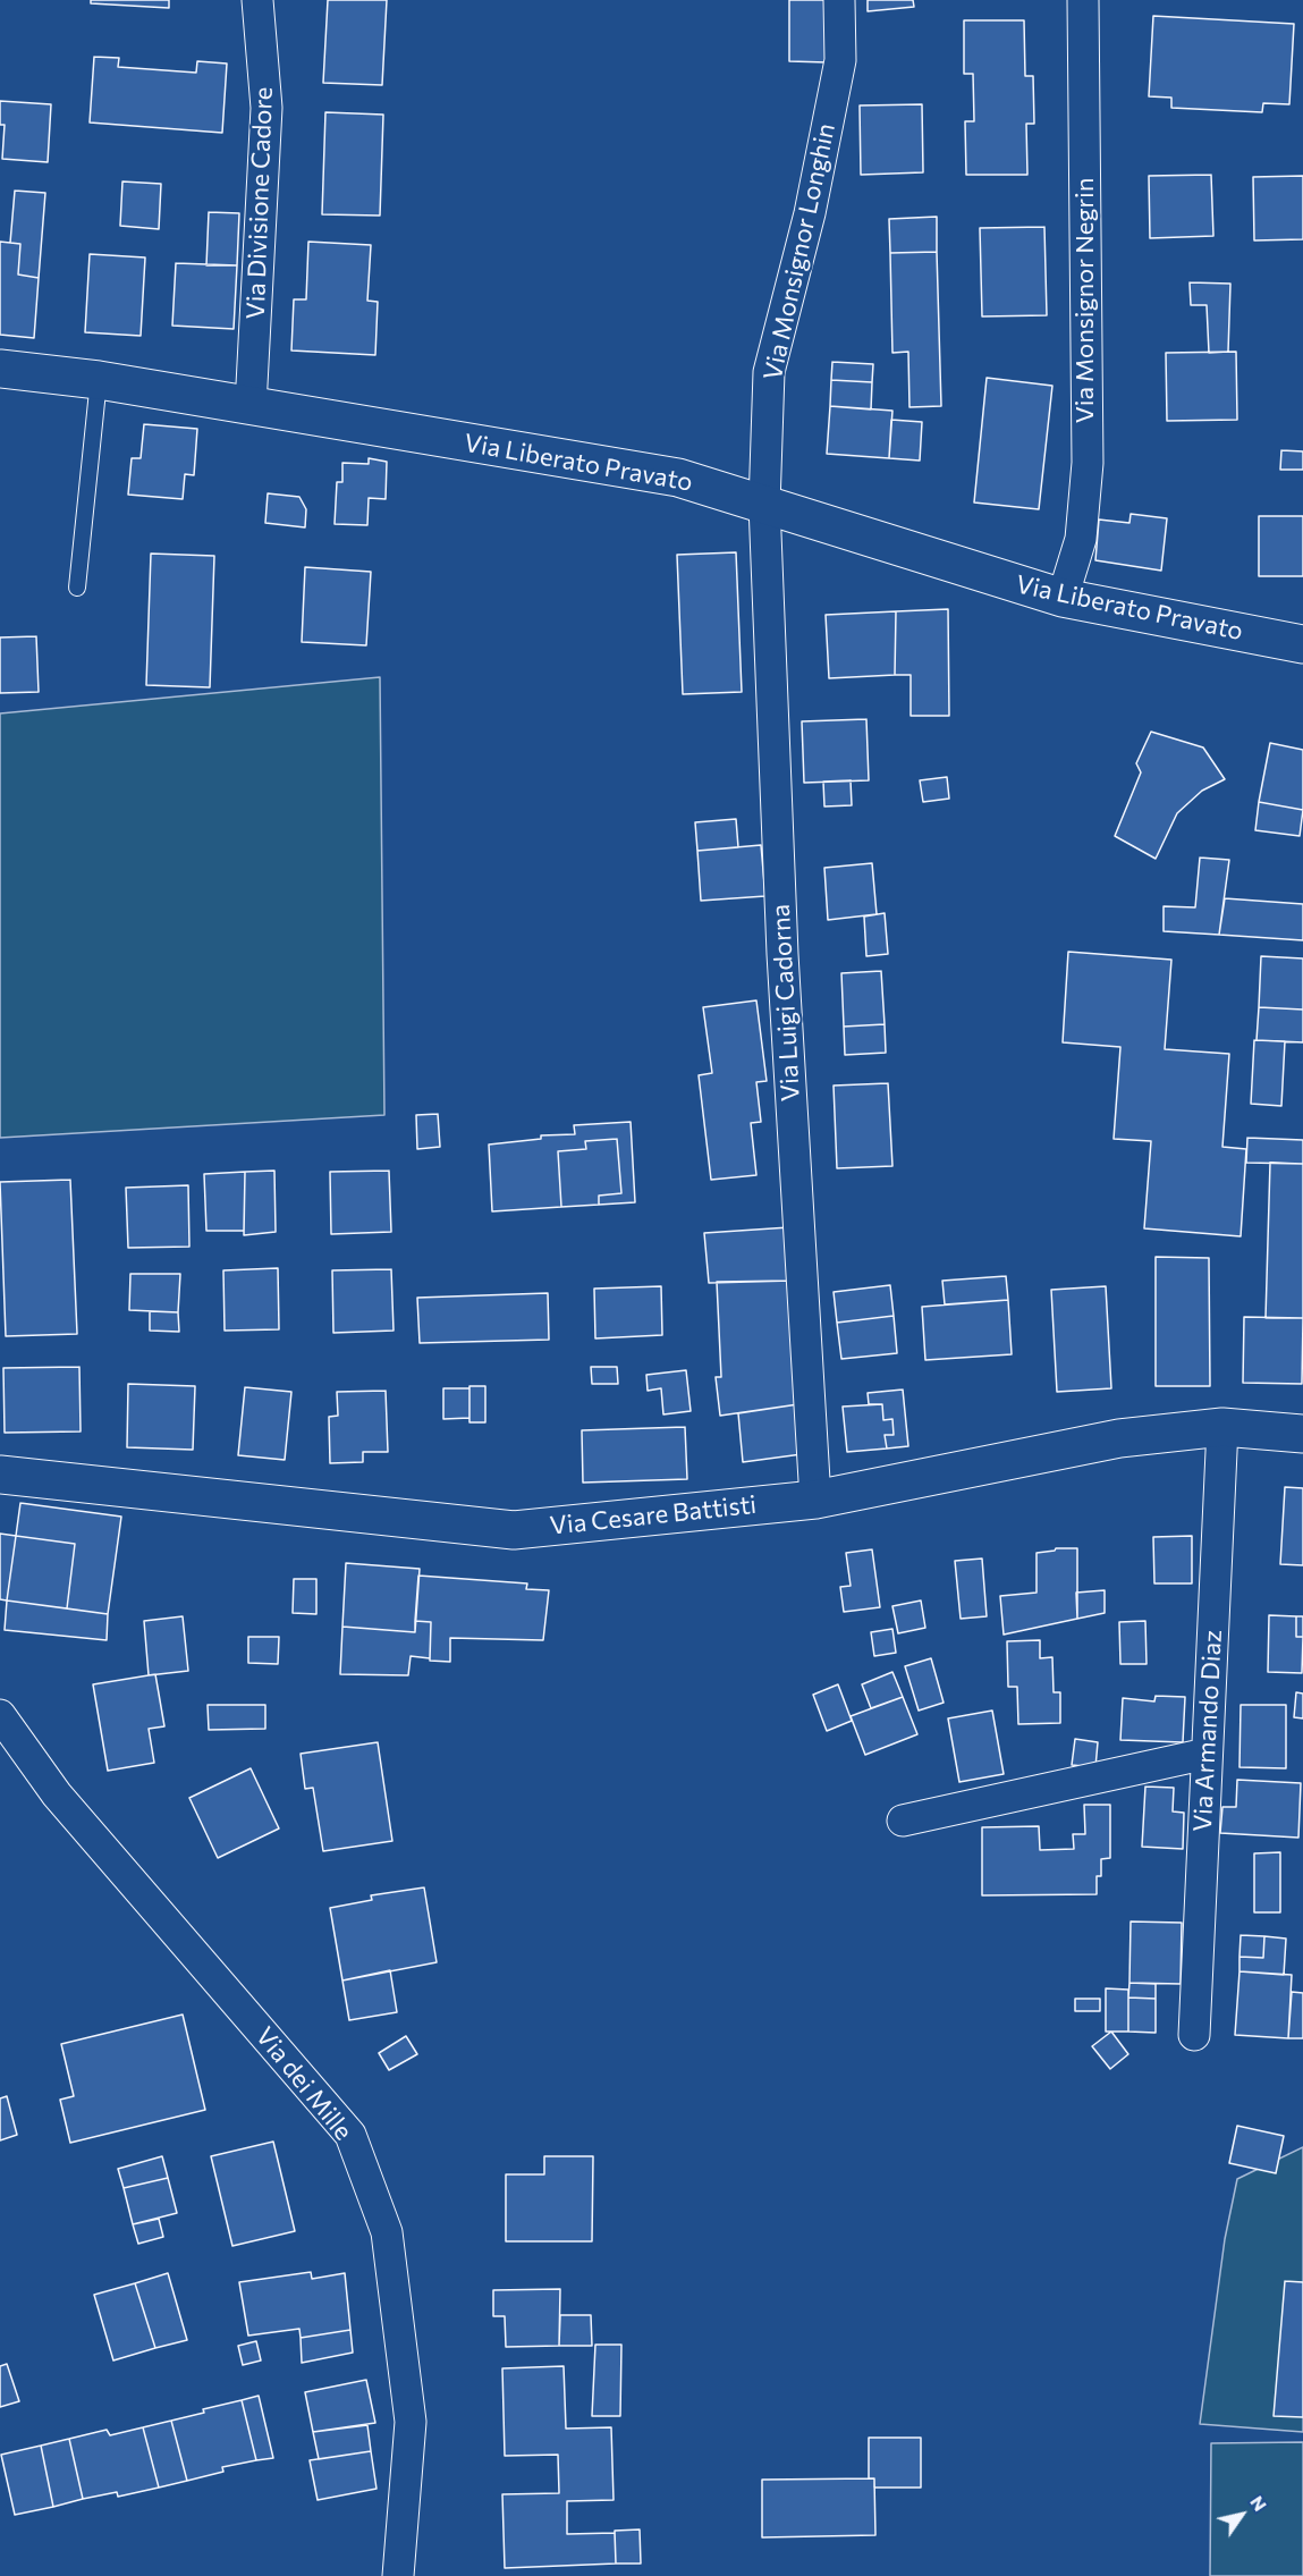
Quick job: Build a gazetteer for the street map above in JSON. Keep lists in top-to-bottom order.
{
  "streets": {
    "street": [
      "Via Divisione Cadore",
      "Via Monsignor Longhin",
      "Via Monsignor Negrin",
      "Via Liberato Pravato",
      "Via Luigi Cadorna",
      "Via Cesare Battisti",
      "Via Armando Diaz",
      "Via dei Mille"
    ]
  },
  "crossings": [
    ["Via Divisione Cadore", "Via Liberato Pravato"],
    ["Via Monsignor Longhin", "Via Liberato Pravato"],
    ["Via Monsignor Longhin", "Via Luigi Cadorna"],
    ["Via Monsignor Negrin", "Via Liberato Pravato"],
    ["Via Liberato Pravato", "Via Luigi Cadorna"],
    ["Via Luigi Cadorna", "Via Cesare Battisti"],
    ["Via Cesare Battisti", "Via Armando Diaz"]
  ],
  "north": "top right"
}
